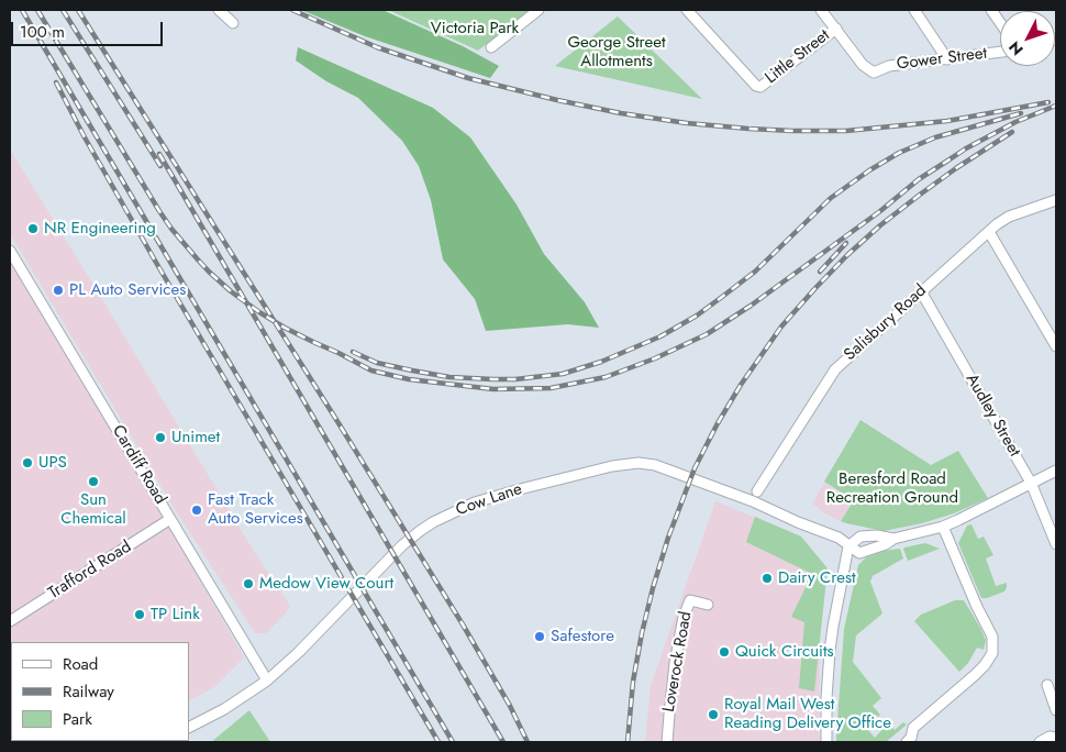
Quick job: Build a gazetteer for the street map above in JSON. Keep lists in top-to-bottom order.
{
  "streets": {
    "street": [
      "Little Street",
      "Gower Street",
      "Salisbury Road",
      "Audley Street",
      "Cardiff Road",
      "Cow Lane",
      "Trafford Road",
      "Loverock Road"
    ]
  },
  "crossings": [
    ["Little Street", "Gower Street"],
    ["Salisbury Road", "Audley Street"],
    ["Cardiff Road", "Cow Lane"],
    ["Cardiff Road", "Trafford Road"]
  ],
  "parks": ["Victoria Park", "George Street Allotments", "Beresford Road Recreation Ground"],
  "places": [
    "NR Engineering",
    "PL Auto Services",
    "Unimet",
    "UPS",
    "Sun Chemical",
    "Fast Track Auto Services",
    "Dairy Crest",
    "Medow View Court",
    "TP Link",
    "Safestore",
    "Quick Circuits",
    "Royal Mail West Reading Delivery Office"
  ],
  "legend": ["Road", "Railway", "Park"],
  "scale_bar": "100 m",
  "north": "bottom left"
}
